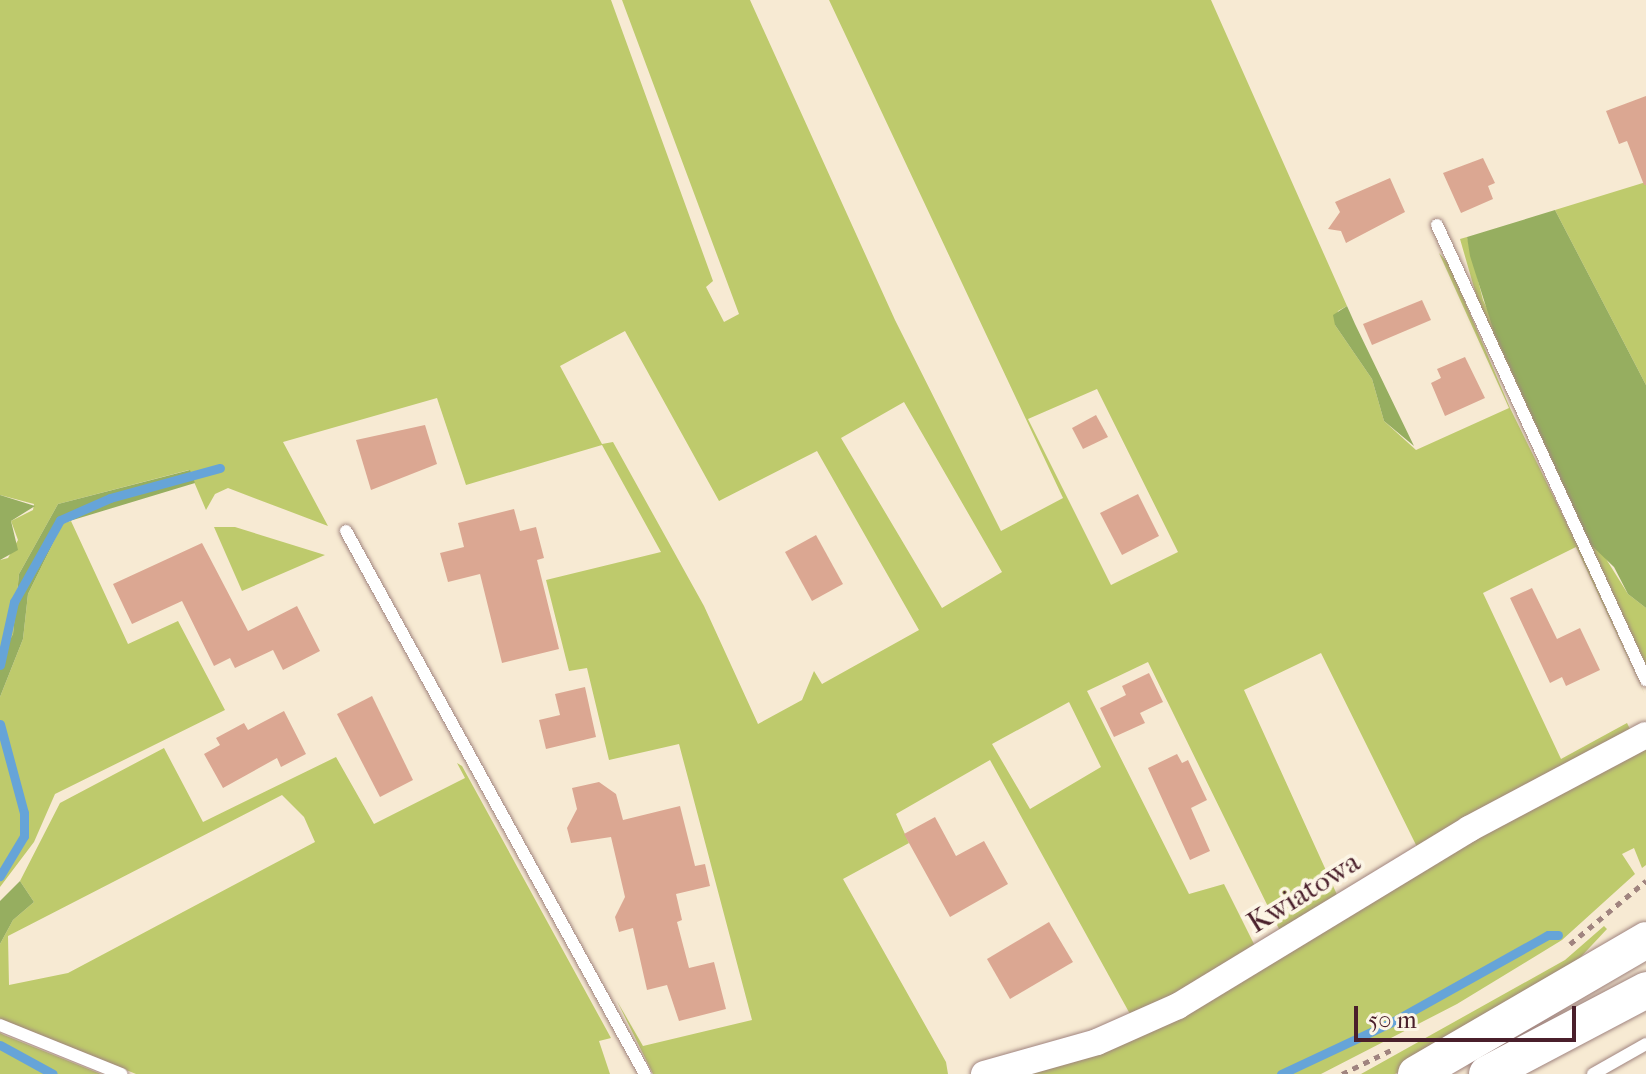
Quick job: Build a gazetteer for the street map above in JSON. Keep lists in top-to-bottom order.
{
  "streets": {
    "street": ["Kwiatowa"]
  },
  "scale_bar": "50 m"
}
